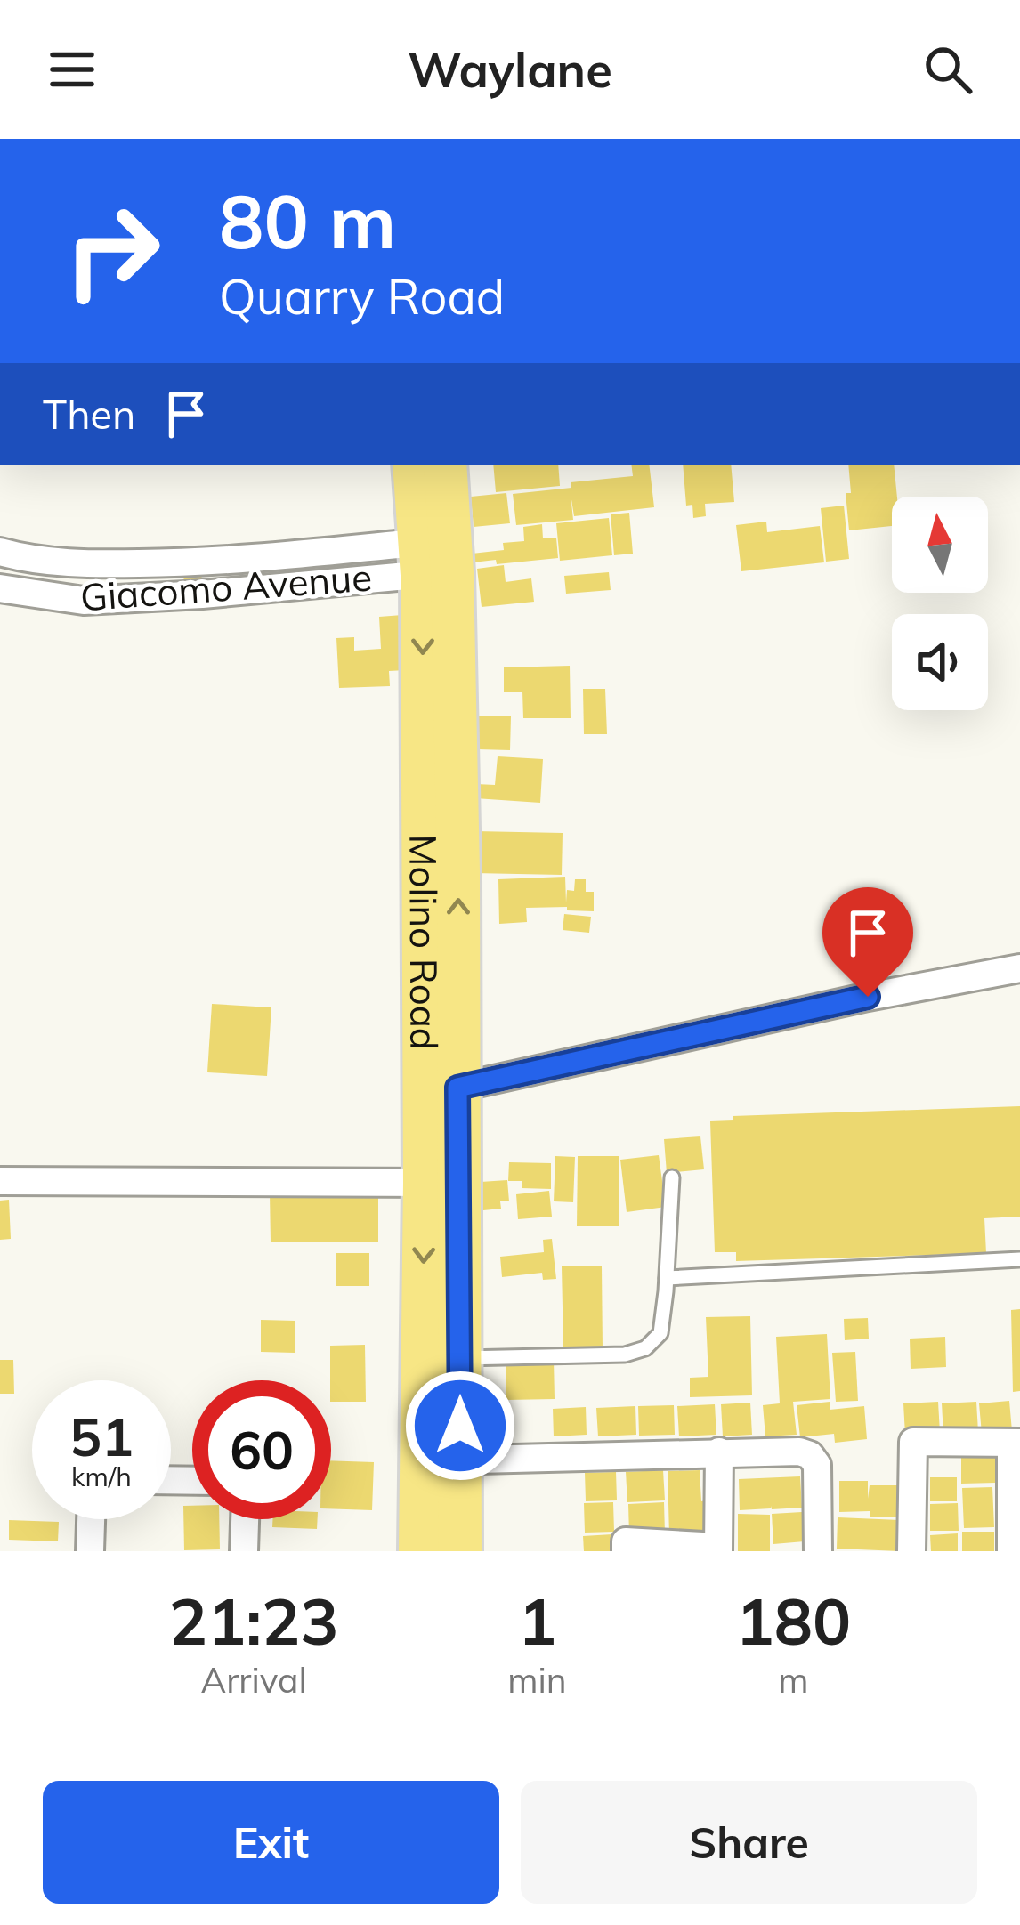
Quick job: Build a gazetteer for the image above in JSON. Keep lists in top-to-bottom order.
{
  "streets": {
    "main road": ["Molino Road"],
    "street": ["Giacomo Avenue"]
  },
  "crossings": [
    ["Giacomo Avenue", "Molino Road"]
  ],
  "north": "top",
  "page": {
    "header": "Waylane",
    "turn": ["80 m", "Quarry Road"],
    "then": "Then",
    "speed": "51 km/h",
    "limit": "60",
    "eta": [
      "21:23",
      "Arrival",
      "1",
      "min",
      "180",
      "m"
    ],
    "buttons": ["Exit", "Share"]
  }
}
